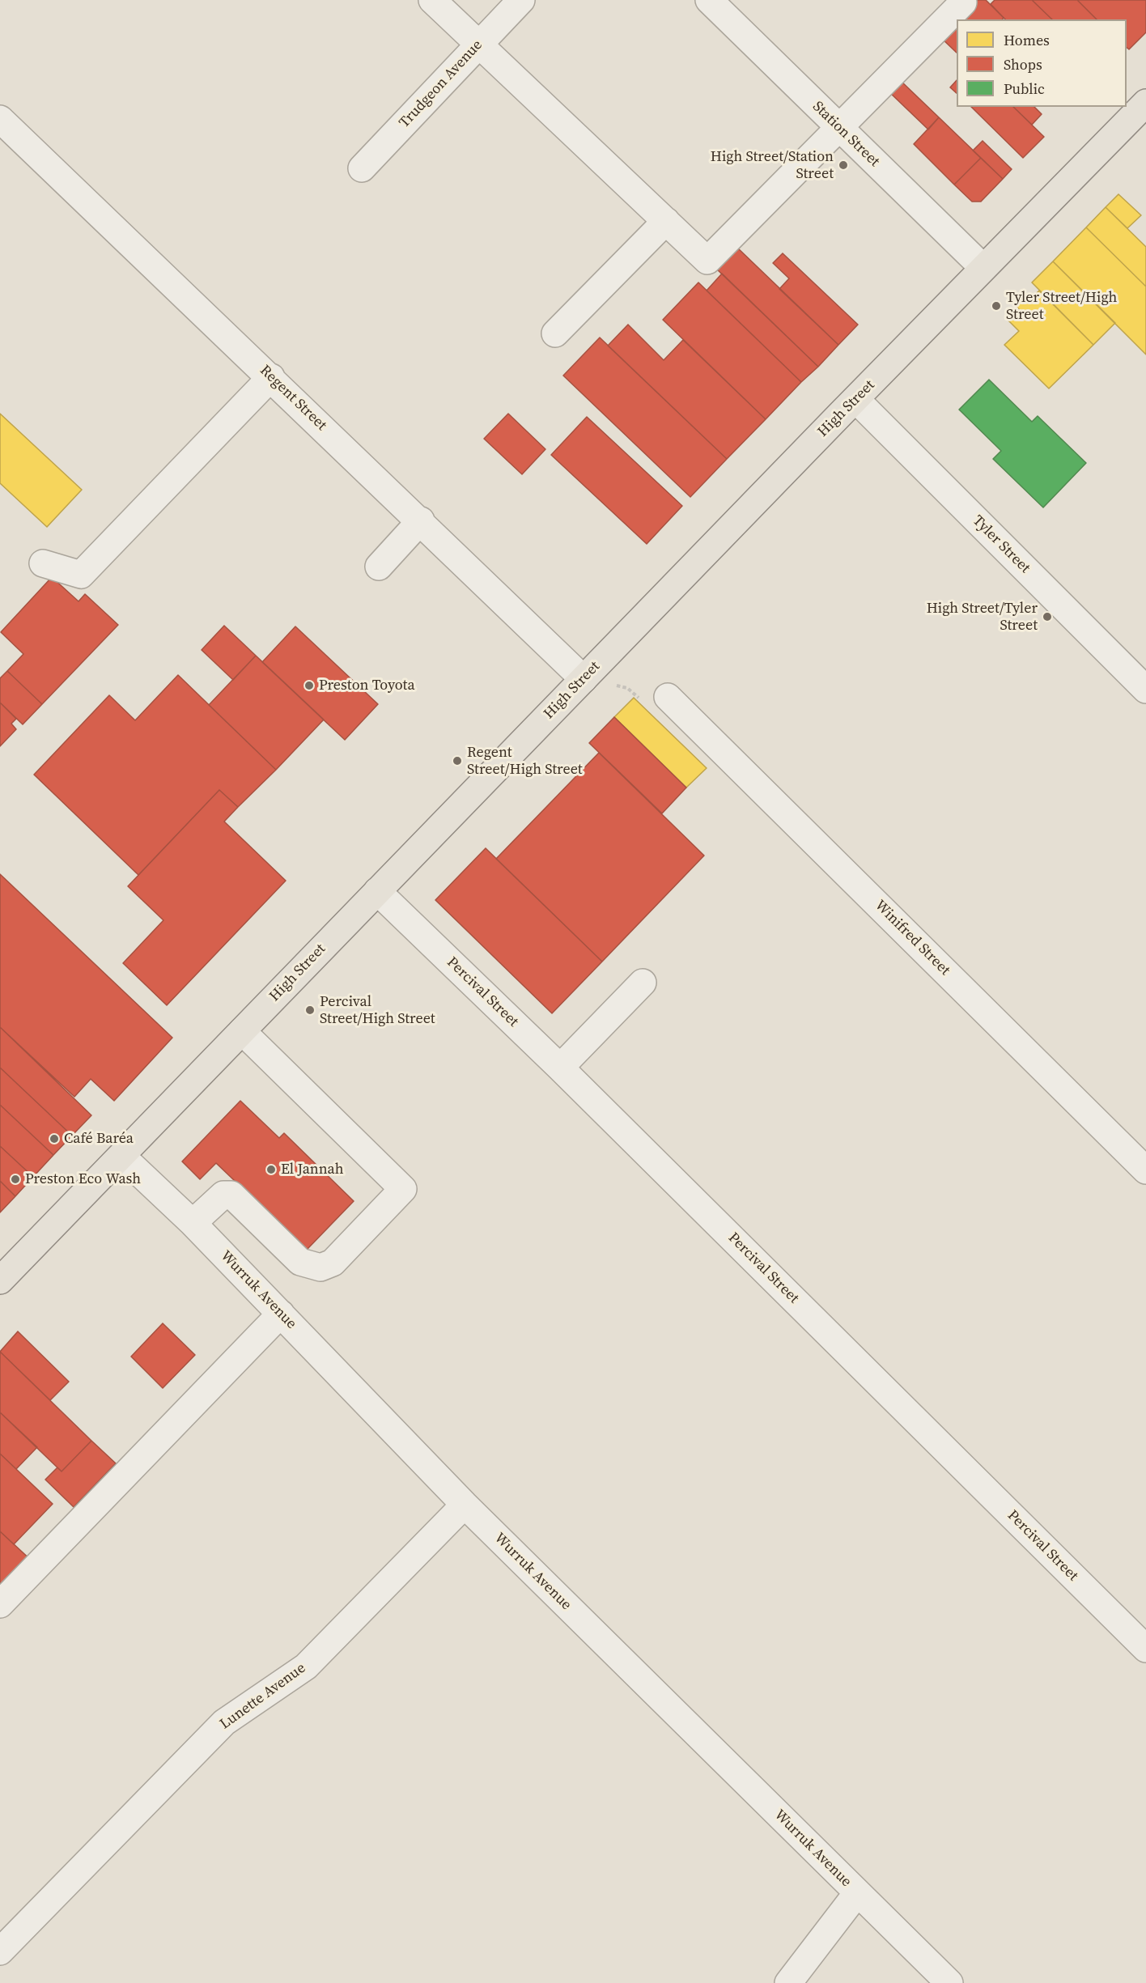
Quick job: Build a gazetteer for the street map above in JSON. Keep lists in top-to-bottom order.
{
  "streets": {
    "main road": ["High Street"],
    "street": [
      "Trudgeon Avenue",
      "Station Street",
      "Regent Street",
      "Tyler Street",
      "Winifred Street",
      "Percival Street",
      "Wurruk Avenue",
      "Lunette Avenue"
    ]
  },
  "crossings": [
    ["Station Street", "High Street"],
    ["Regent Street", "High Street"],
    ["High Street", "Tyler Street"],
    ["High Street", "Percival Street"],
    ["High Street", "Wurruk Avenue"],
    ["Wurruk Avenue", "Lunette Avenue"]
  ],
  "places": [
    "High Street/Station Street",
    "Tyler Street/High Street",
    "High Street/Tyler Street",
    "Preston Toyota",
    "Regent Street/High Street",
    "Percival Street/High Street",
    "Café Baréa",
    "El Jannah",
    "Preston Eco Wash"
  ],
  "legend": ["Homes", "Shops", "Public"]
}
